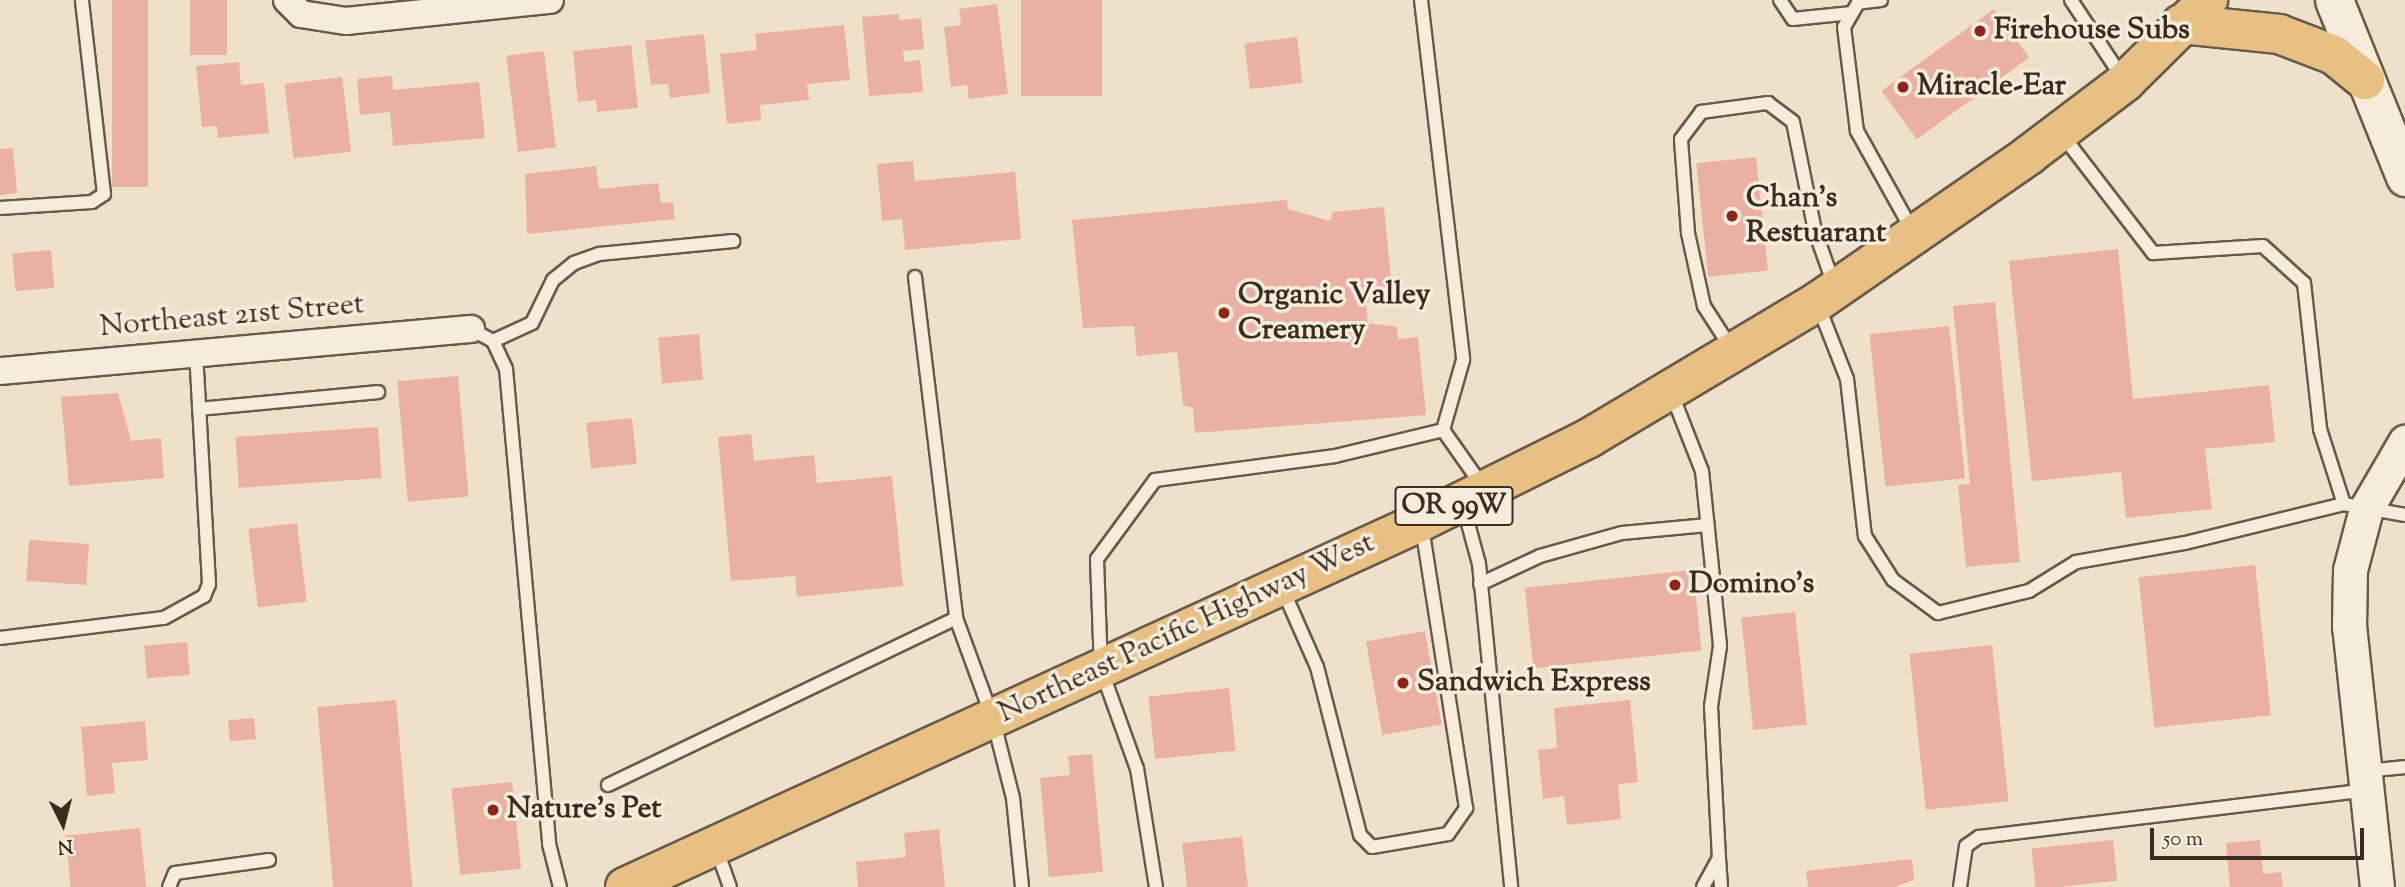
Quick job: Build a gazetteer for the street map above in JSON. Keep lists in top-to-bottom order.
{
  "streets": {
    "highway": ["OR 99W", "Northeast Pacific Highway West"],
    "street": ["Northeast 21st Street"]
  },
  "places": [
    "Firehouse Subs",
    "Miracle-Ear",
    "Chan's Restuarant",
    "Organic Valley Creamery",
    "Domino's",
    "Sandwich Express",
    "Nature's Pet"
  ],
  "scale_bar": "50 m",
  "north": "bottom"
}
